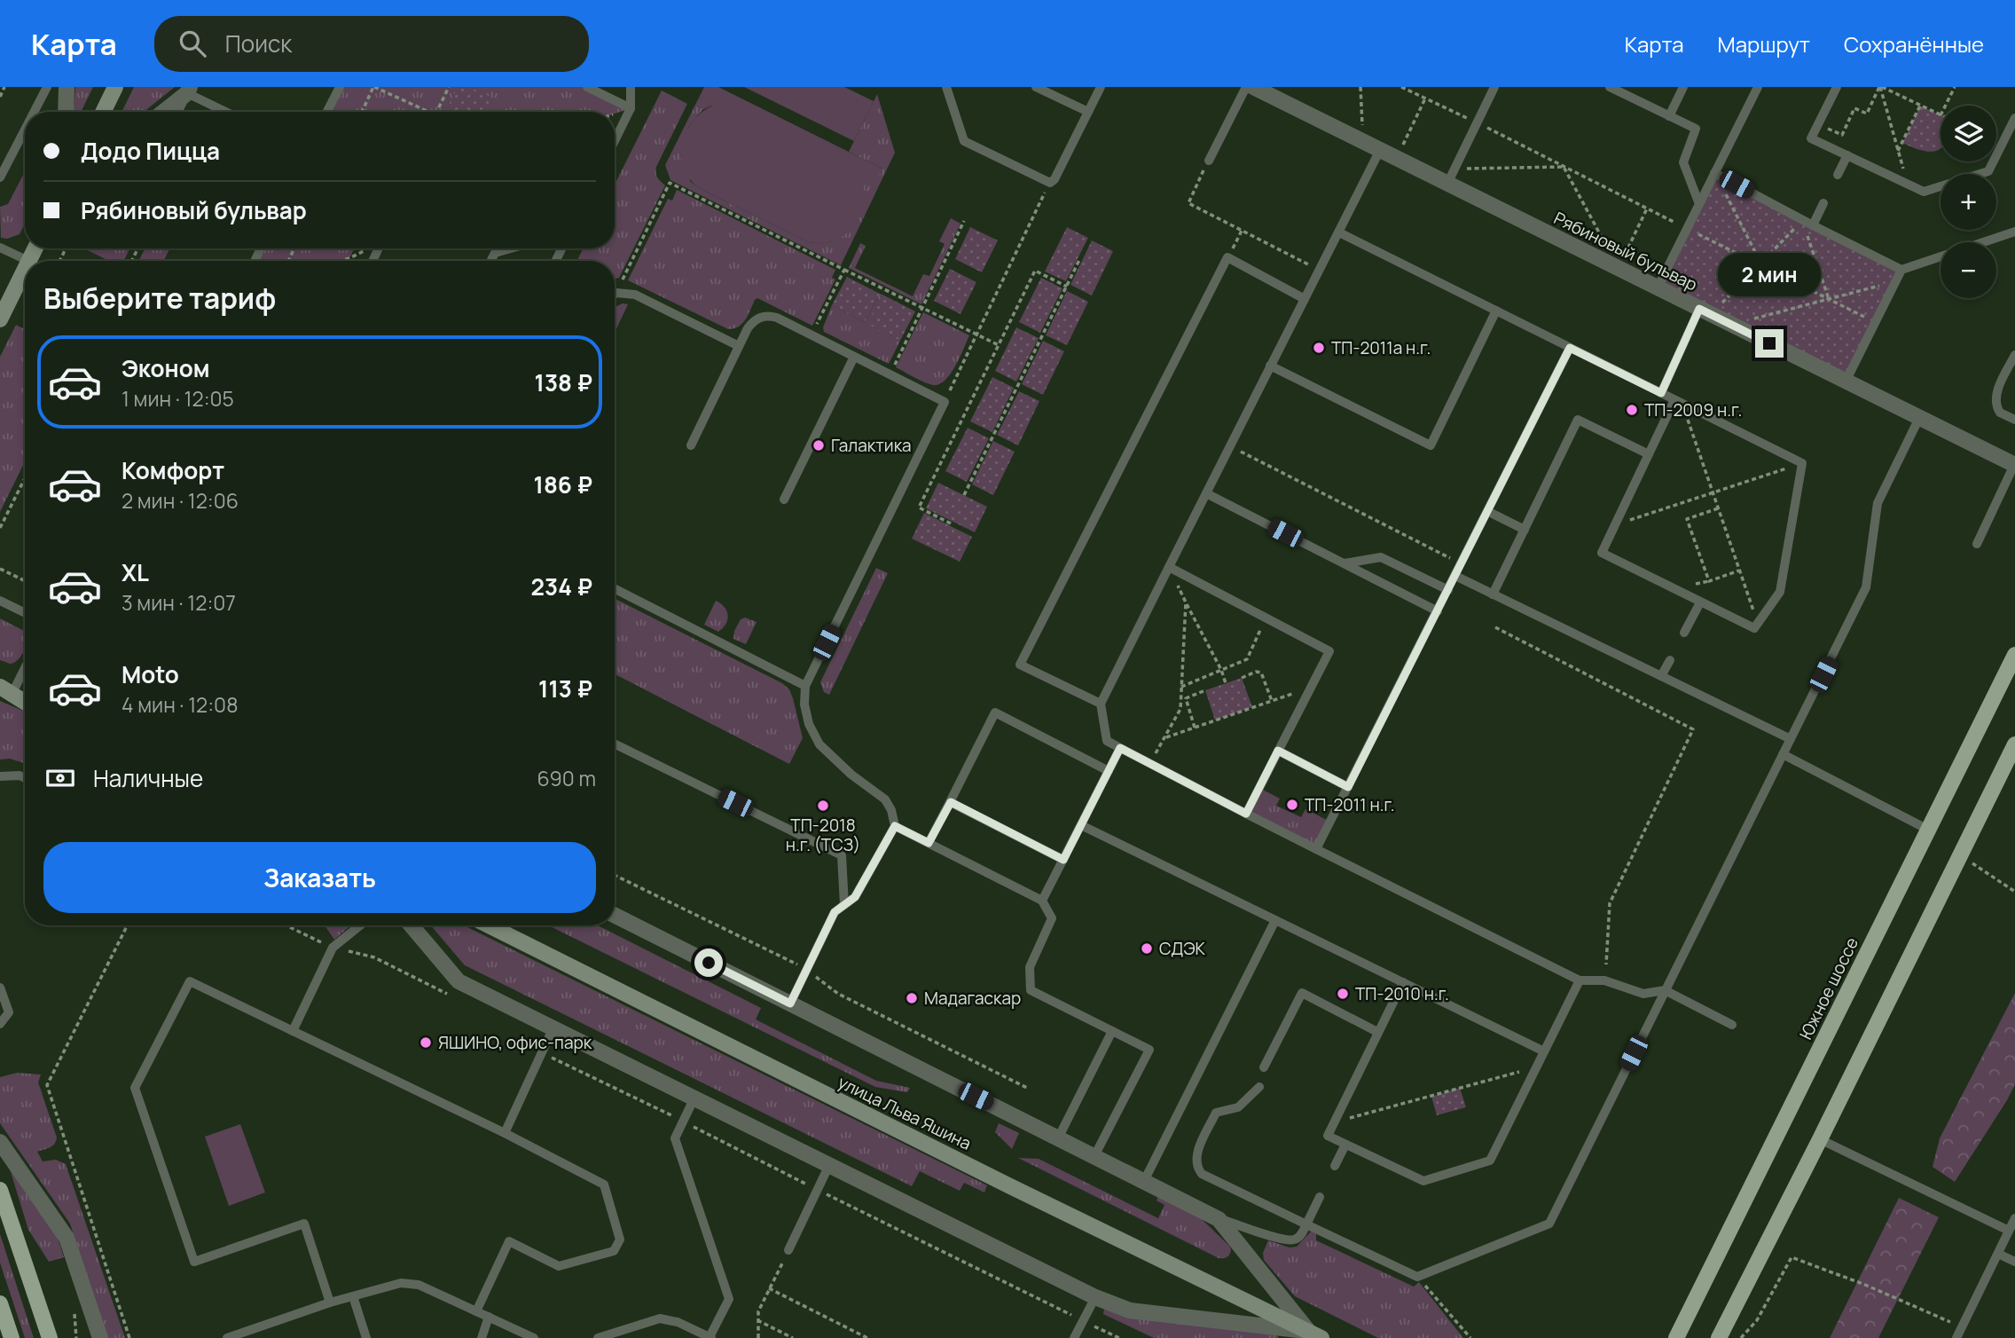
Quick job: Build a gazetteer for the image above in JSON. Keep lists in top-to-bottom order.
{
  "streets": {
    "main road": ["Южное шоссе", "улица Льва Яшина"],
    "street": ["Рябиновый бульвар"]
  },
  "places": [
    "ТП-2011а н.г.",
    "ТП-2009 н.г.",
    "Галактика",
    "ТП-2011 н.г.",
    "ТП-2018 н.г. (ТСЗ)",
    "СДЭК",
    "ТП-2010 н.г.",
    "Мадагаскар",
    "ЯШИНО, офис-парк"
  ],
  "page": {
    "header": "Карта",
    "search": "Поиск",
    "nav": ["Карта", "Маршрут", "Сохранённые"],
    "map_buttons": ["+", "−"],
    "banner": ["Додо Пицца", "Рябиновый бульвар"],
    "bubble": "2 мин",
    "heading": "Выберите тариф",
    "list": [
      {
        "name": "Эконом",
        "note": "1 мин · 12:05",
        "value": "138 ₽"
      },
      {
        "name": "Комфорт",
        "note": "2 мин · 12:06",
        "value": "186 ₽"
      },
      {
        "name": "XL",
        "note": "3 мин · 12:07",
        "value": "234 ₽"
      },
      {
        "name": "Moto",
        "note": "4 мин · 12:08",
        "value": "113 ₽"
      }
    ],
    "pay": ["Наличные", "690 m"],
    "buttons": "Заказать"
  }
}
